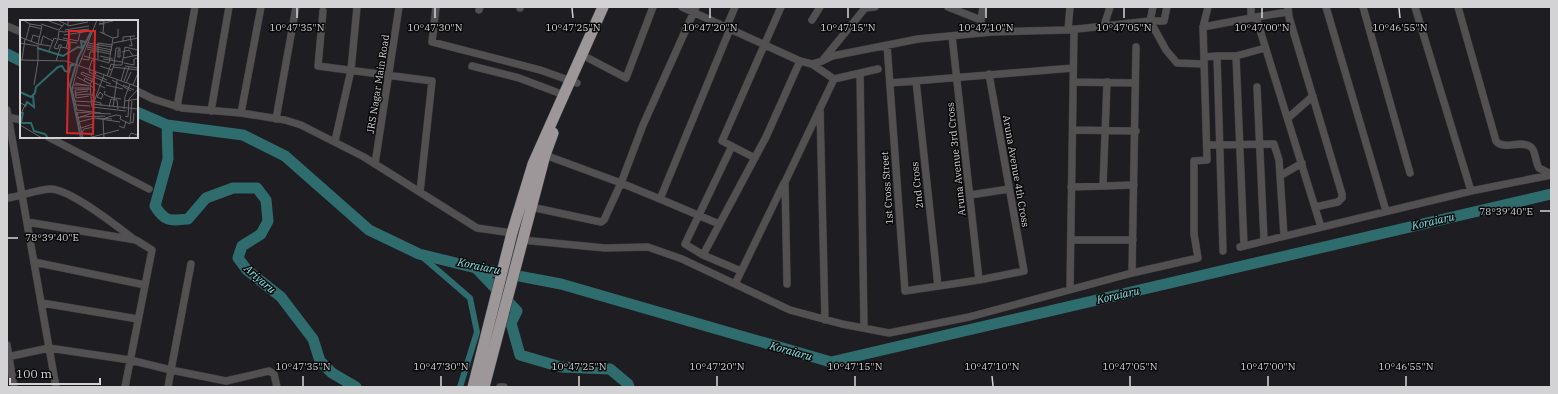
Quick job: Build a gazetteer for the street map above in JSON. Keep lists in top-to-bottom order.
{
  "streets": {
    "street": [
      "JRS Nagar Main Road",
      "Aruna Avenue 3rd Cross",
      "Aruna Avenue 4th Cross",
      "2nd Cross",
      "1st Cross Street"
    ]
  },
  "crossings": [
    ["Aruna Avenue 3rd Cross", "Aruna Avenue 4th Cross"],
    ["2nd Cross", "1st Cross Street"]
  ],
  "water": ["Koraiaru", "Ariyaru"],
  "scale_bar": "100 m",
  "coordinates": [
    "10°47'05\"N",
    "10°47'35\"N",
    "10°47'30\"N",
    "10°47'25\"N",
    "10°47'20\"N",
    "10°47'15\"N",
    "10°47'10\"N",
    "10°47'00\"N",
    "10°46'55\"N",
    "78°39'40\"E"
  ]
}
